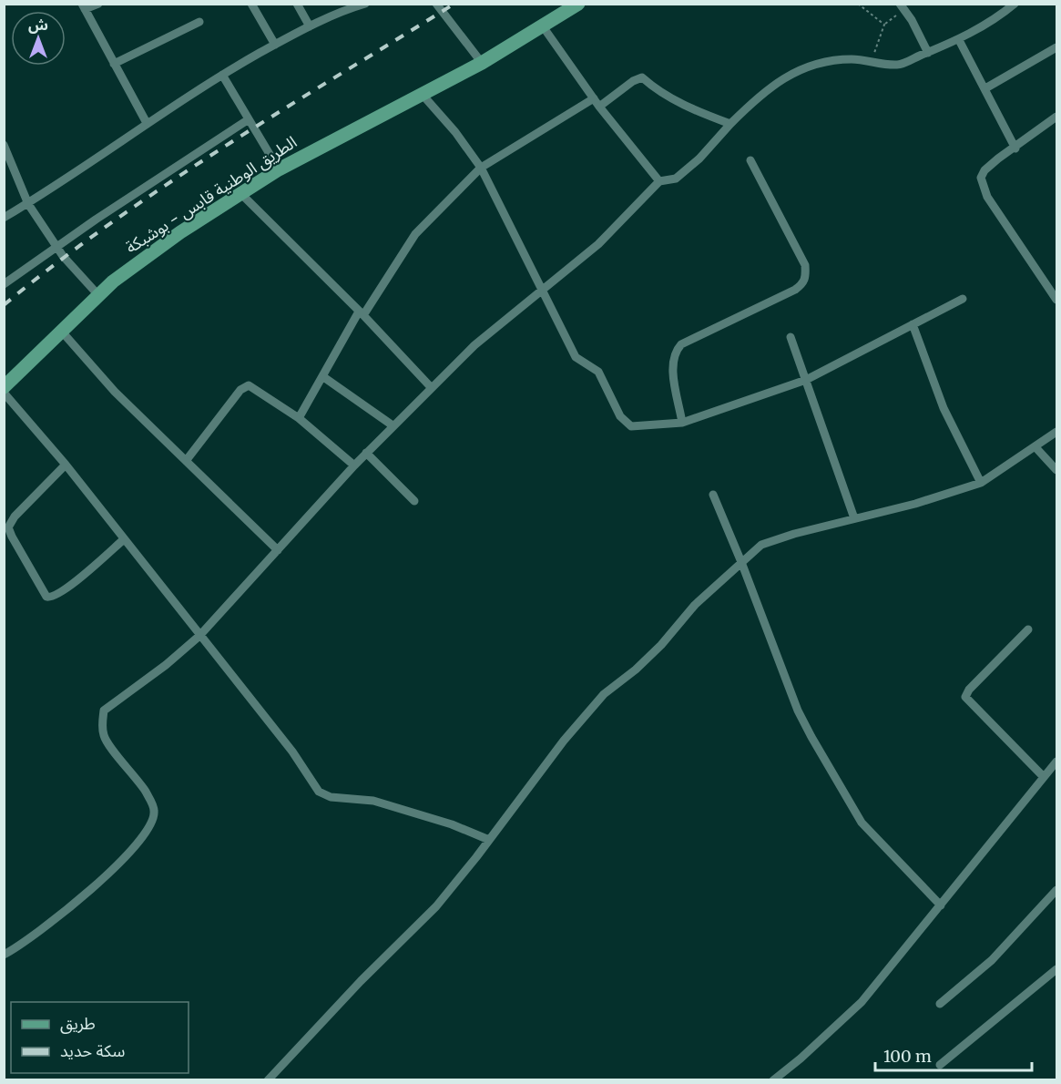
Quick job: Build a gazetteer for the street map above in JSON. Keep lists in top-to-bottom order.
{
  "streets": {
    "main road": ["الطريق الوطنية قابس - بوشبكة"]
  },
  "legend": ["طريق", "سكة حديد"],
  "scale_bar": "100 m",
  "north": "top"
}
